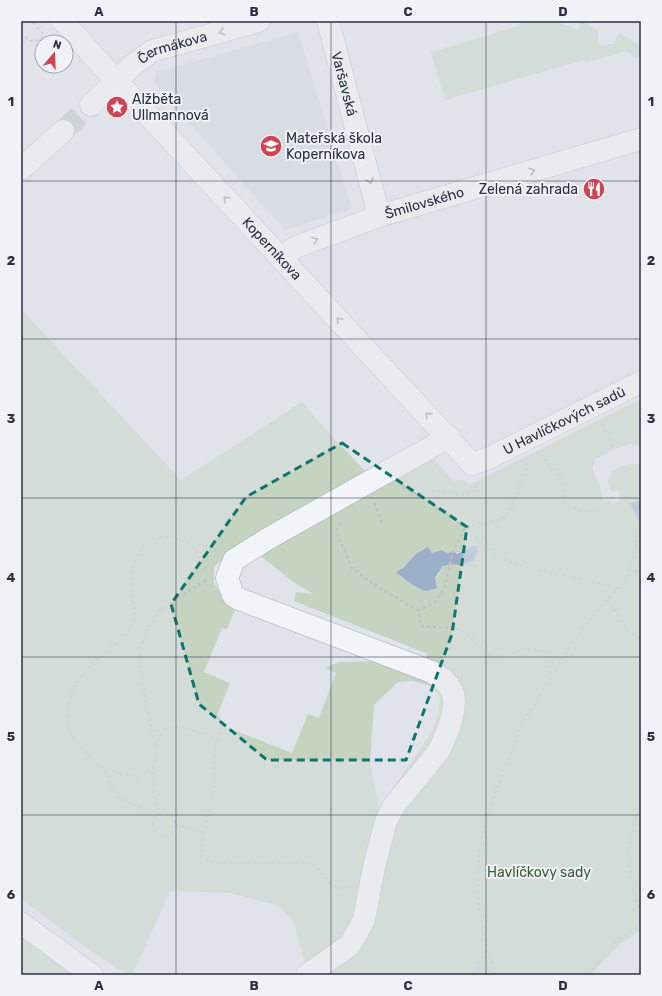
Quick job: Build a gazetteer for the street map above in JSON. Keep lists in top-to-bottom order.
{
  "streets": {
    "street": [
      "Čermákova",
      "Varšavská",
      "Šmilovského",
      "Koperníkova",
      "U Havlíčkových sadů"
    ]
  },
  "crossings": [
    ["Čermákova", "Koperníkova"],
    ["Varšavská", "Šmilovského"],
    ["Šmilovského", "Koperníkova"],
    ["Koperníkova", "U Havlíčkových sadů"]
  ],
  "one_way": [
    "Čermákova",
    "Varšavská",
    "Šmilovského",
    "Koperníkova"
  ],
  "parks": ["Havlíčkovy sady"],
  "places": {
    "place": ["Alžběta Ullmannová"],
    "school or university": ["Mateřská škola Koperníkova"],
    "restaurant": ["Zelená zahrada"]
  },
  "north": "top",
  "grid": {
    "columns": [
      "A",
      "B",
      "C",
      "D"
    ],
    "rows": [
      "1",
      "2",
      "3",
      "4",
      "5",
      "6"
    ]
  }
}
